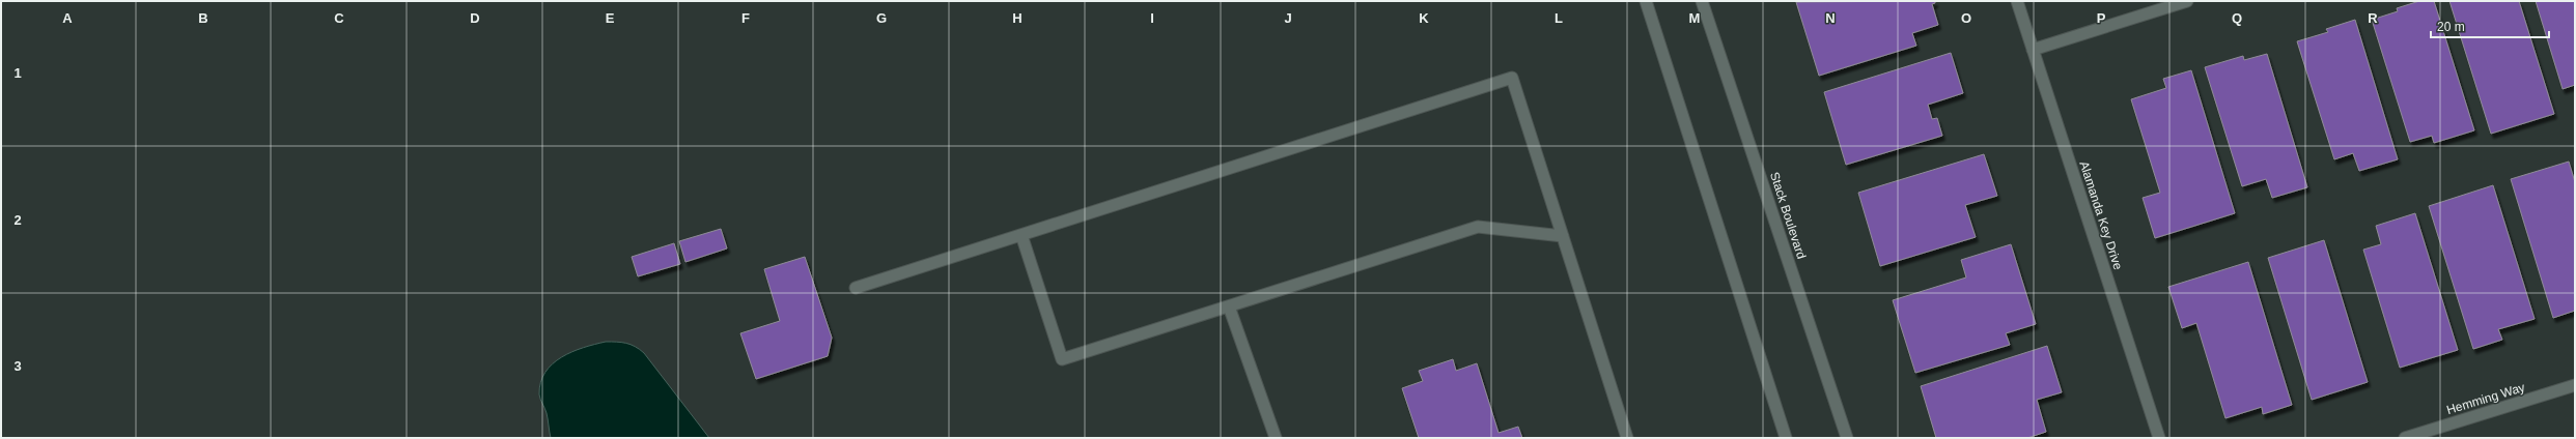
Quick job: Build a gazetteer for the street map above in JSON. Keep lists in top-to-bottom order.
{
  "streets": {
    "street": ["Stack Boulevard", "Alamanda Key Drive", "Hemming Way"]
  },
  "scale_bar": "20 m",
  "grid": {
    "columns": [
      "A",
      "B",
      "C",
      "D",
      "E",
      "F",
      "G",
      "H",
      "I",
      "J",
      "K",
      "L",
      "M",
      "N",
      "O",
      "P",
      "Q",
      "R"
    ],
    "rows": ["1", "2", "3"]
  }
}
